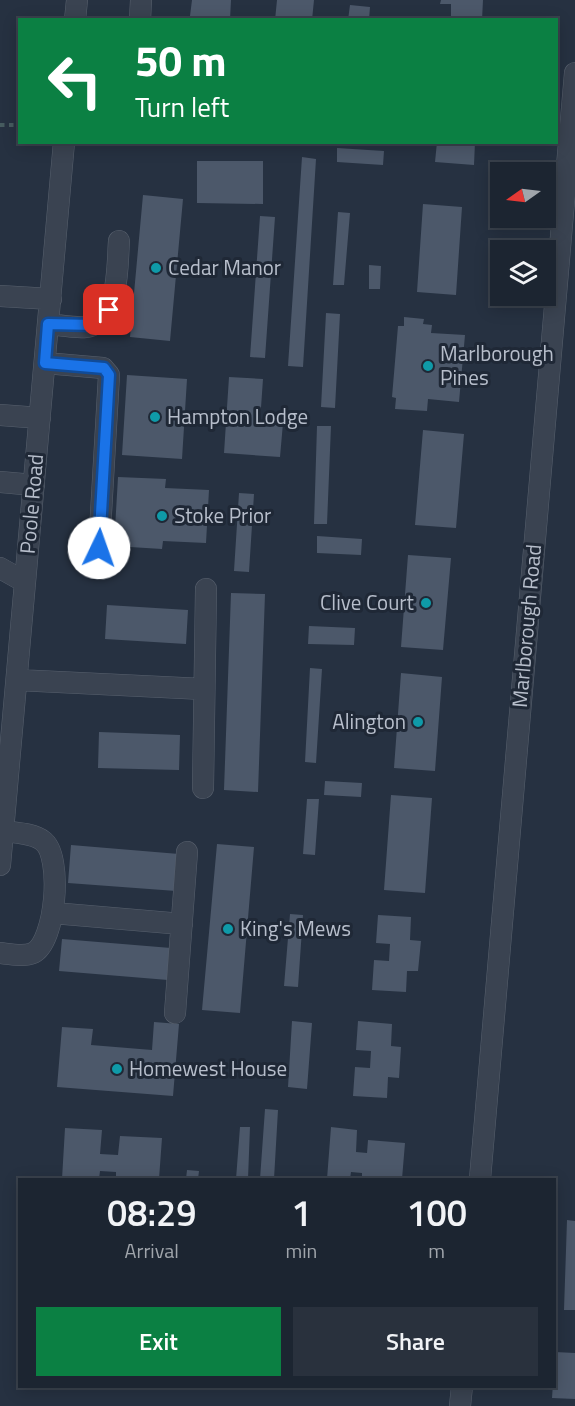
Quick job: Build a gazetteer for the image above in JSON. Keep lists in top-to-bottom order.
{
  "streets": {
    "street": ["Poole Road", "Marlborough Road"]
  },
  "places": [
    "Cedar Manor",
    "Marlborough Pines",
    "Hampton Lodge",
    "Stoke Prior",
    "Clive Court",
    "Alington",
    "King's Mews",
    "Homewest House"
  ],
  "north": "left",
  "page": {
    "turn": ["50 m", "Turn left"],
    "eta": [
      "08:29",
      "Arrival",
      "1",
      "min",
      "100",
      "m"
    ],
    "buttons": ["Exit", "Share"]
  }
}
